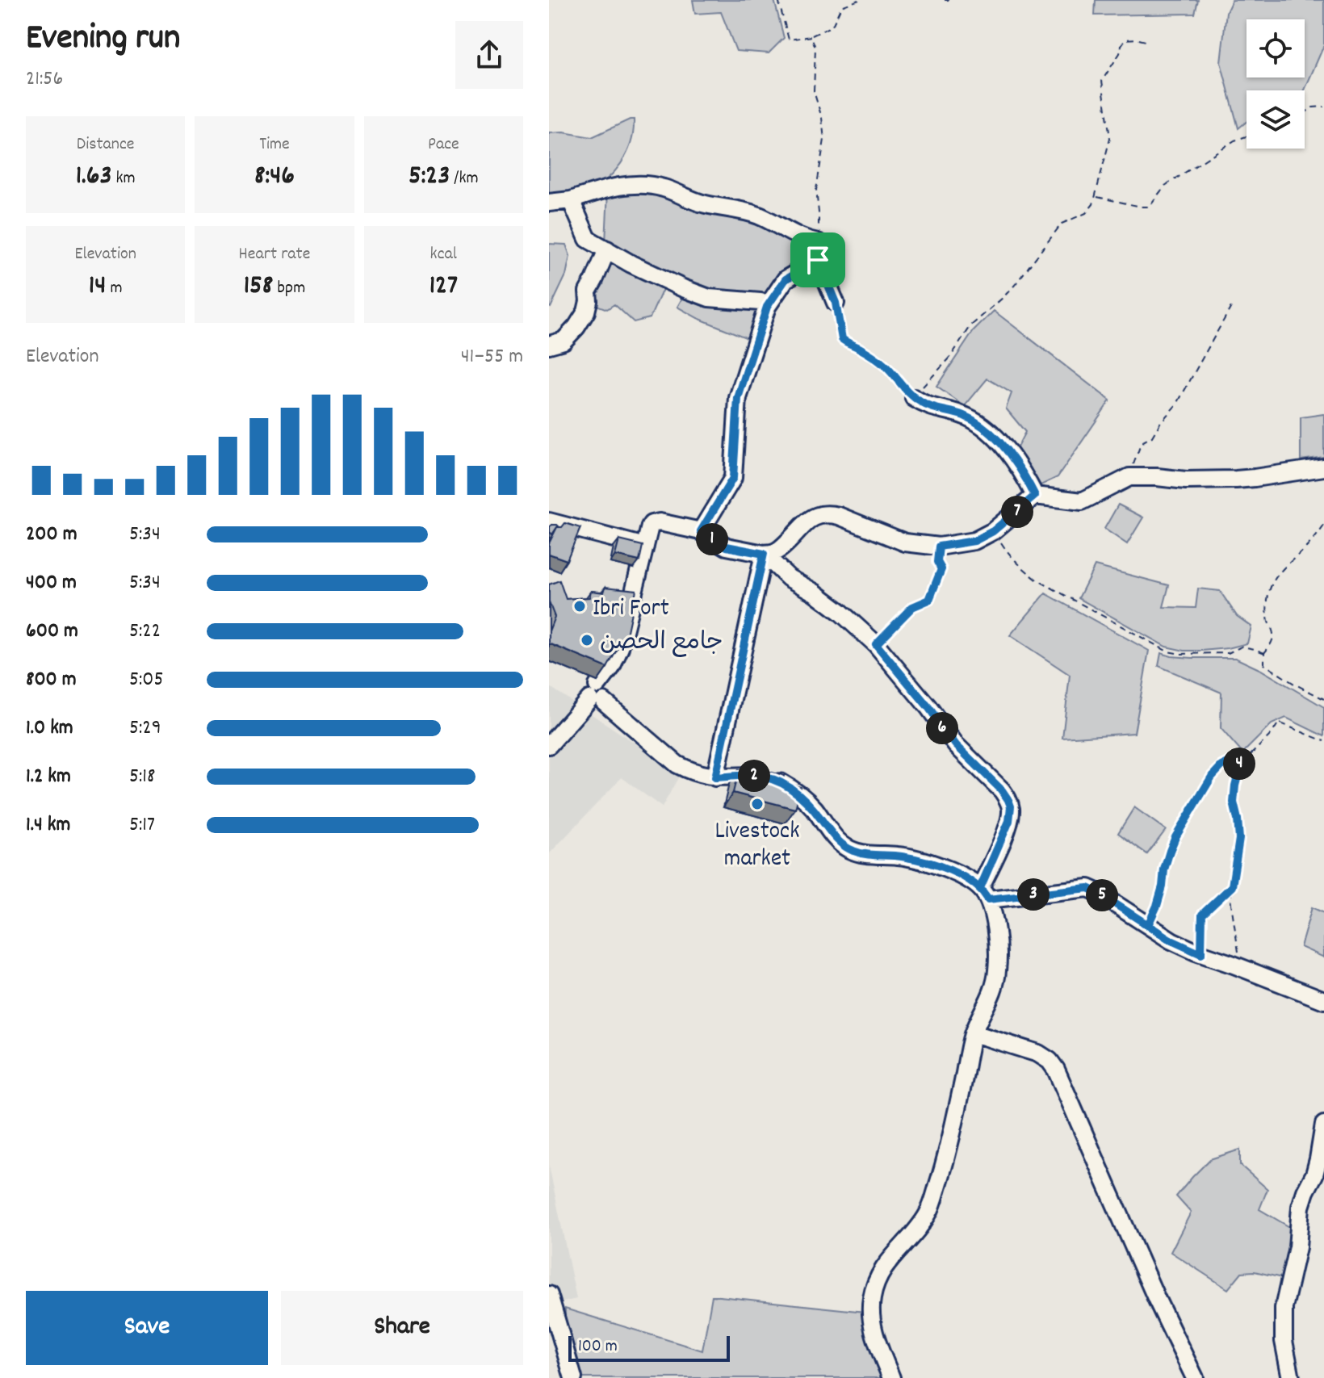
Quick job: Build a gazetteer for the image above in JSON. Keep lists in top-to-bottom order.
{
  "places": ["Ibri Fort", "جامع الحصن", "Livestock market"],
  "scale_bar": "100 m",
  "page": {
    "heading": ["Evening run", "21:56"],
    "stats": [
      ["Distance", "1.63 km"],
      ["Time", "8:46"],
      ["Pace", "5:23 /km"],
      ["Elevation", "14 m"],
      ["Heart rate", "158 bpm"],
      ["kcal", "127"]
    ],
    "chart": ["Elevation", "41–55 m"],
    "pins": [
      "7",
      "1",
      "6",
      "4",
      "2",
      "3",
      "5"
    ],
    "list": [
      {
        "name": "200 m",
        "note": "5:34"
      },
      {
        "name": "400 m",
        "note": "5:34"
      },
      {
        "name": "600 m",
        "note": "5:22"
      },
      {
        "name": "800 m",
        "note": "5:05"
      },
      {
        "name": "1.0 km",
        "note": "5:29"
      },
      {
        "name": "1.2 km",
        "note": "5:18"
      },
      {
        "name": "1.4 km",
        "note": "5:17"
      }
    ],
    "buttons": ["Save", "Share"],
    "scale": "100 m"
  }
}
